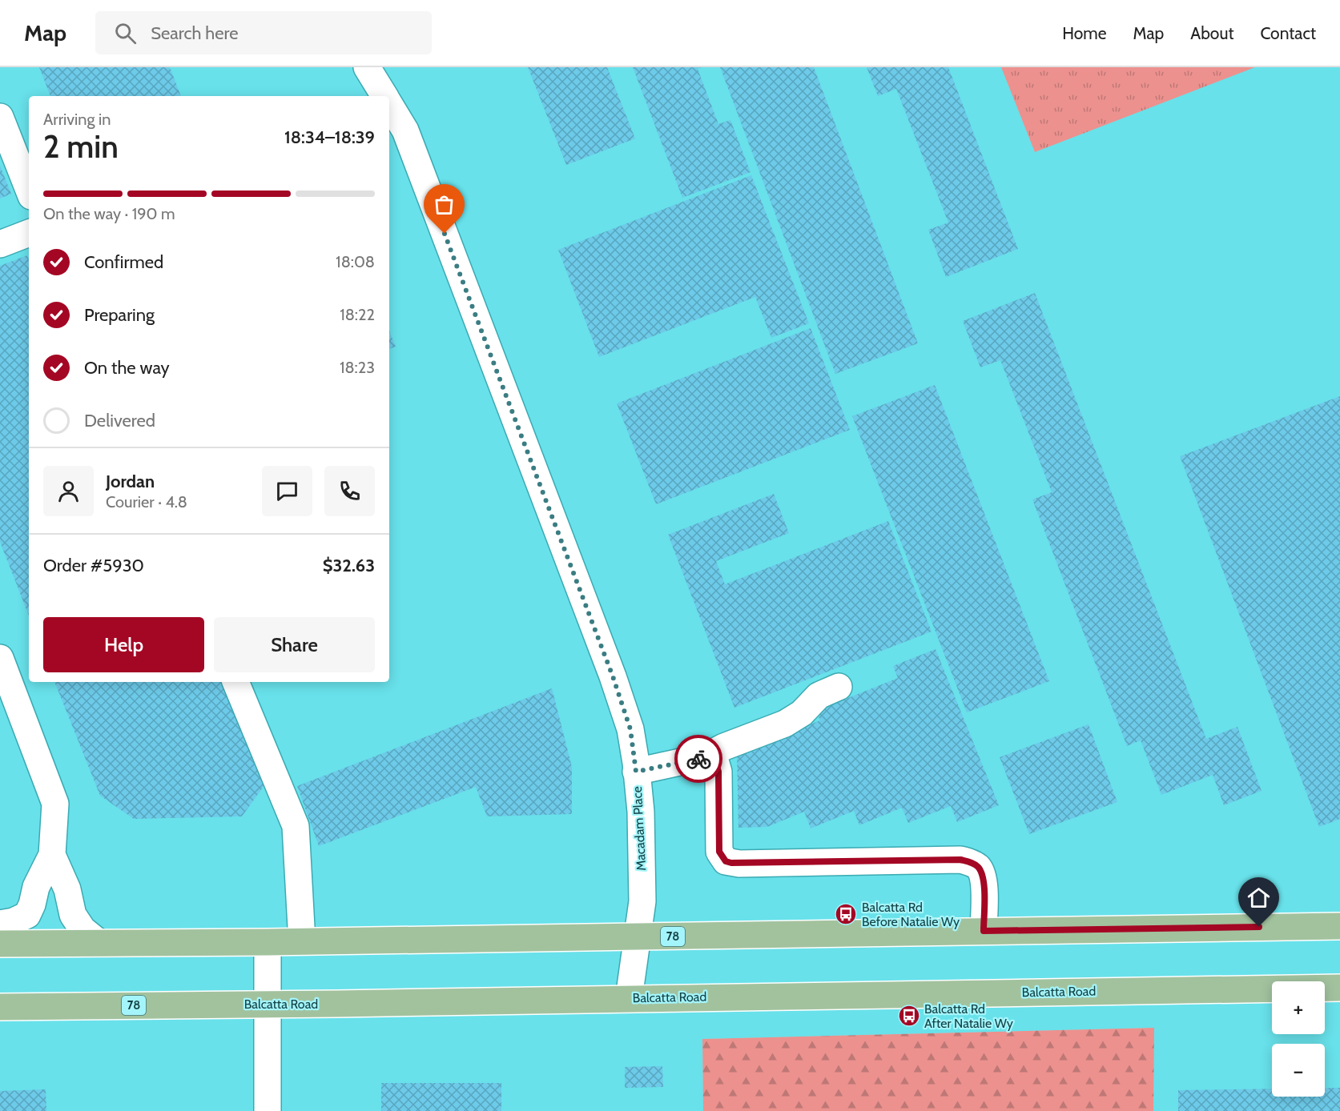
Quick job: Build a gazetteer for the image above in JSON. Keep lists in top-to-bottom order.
{
  "streets": {
    "main road": ["78", "Balcatta Road"],
    "street": ["Macadam Place"]
  },
  "crossings": [
    ["Macadam Place", "78"],
    ["Macadam Place", "Balcatta Road"]
  ],
  "places": {
    "bus stop": ["Balcatta Rd Before Natalie Wy", "Balcatta Rd After Natalie Wy"]
  },
  "page": {
    "header": "Map",
    "search": "Search here",
    "nav": [
      "Home",
      "Map",
      "About",
      "Contact"
    ],
    "heading": ["2 min", "Arriving in", "18:34–18:39"],
    "panel": [
      "Jordan",
      "Courier · 4.8",
      "Order #5930",
      "$32.63"
    ],
    "bar": "On the way · 190 m",
    "list": [
      ["Confirmed", "18:08"],
      ["Preparing", "18:22"],
      ["On the way", "18:23"],
      "Delivered"
    ],
    "buttons": ["Help", "Share"],
    "map_buttons": ["+", "−"]
  }
}
